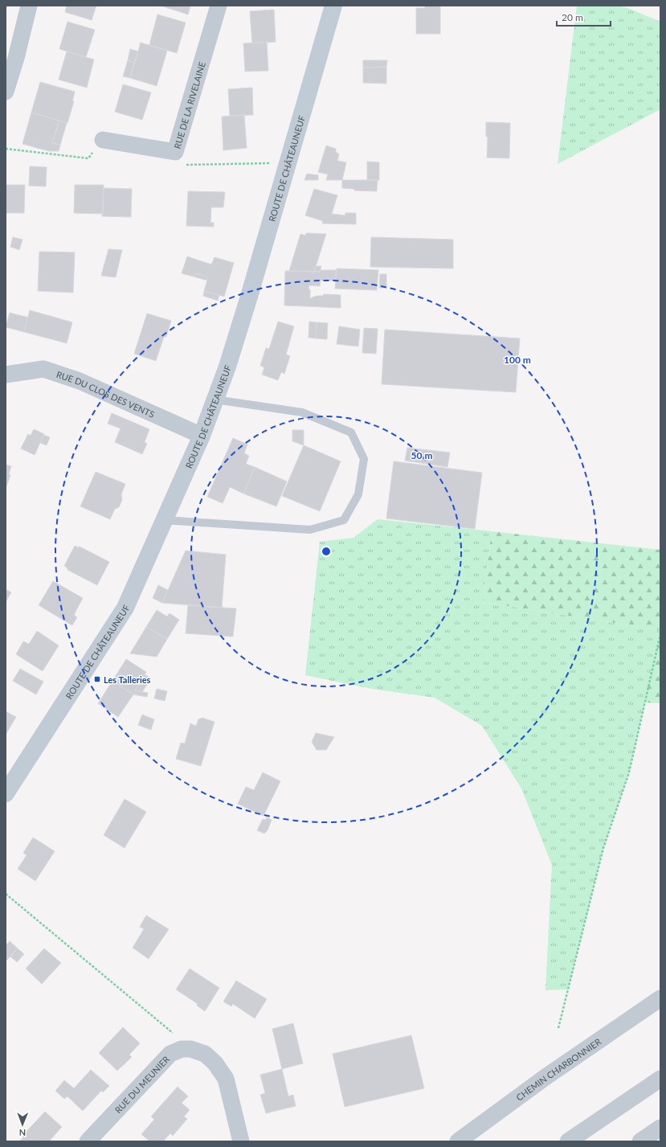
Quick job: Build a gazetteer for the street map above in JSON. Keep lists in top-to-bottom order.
{
  "streets": {
    "main road": ["ROUTE DE CHÂTEAUNEUF"],
    "street": [
      "RUE DE LA RIVELAINE",
      "RUE DU CLOS DES VENTS",
      "CHEMIN CHARBONNIER",
      "RUE DU MEUNIER"
    ]
  },
  "crossings": [
    ["ROUTE DE CHÂTEAUNEUF", "RUE DU CLOS DES VENTS"]
  ],
  "places": {
    "transit": ["Les Talleries"]
  },
  "scale_bar": "20 m",
  "north": "bottom",
  "rings": ["100 m", "50 m"]
}
